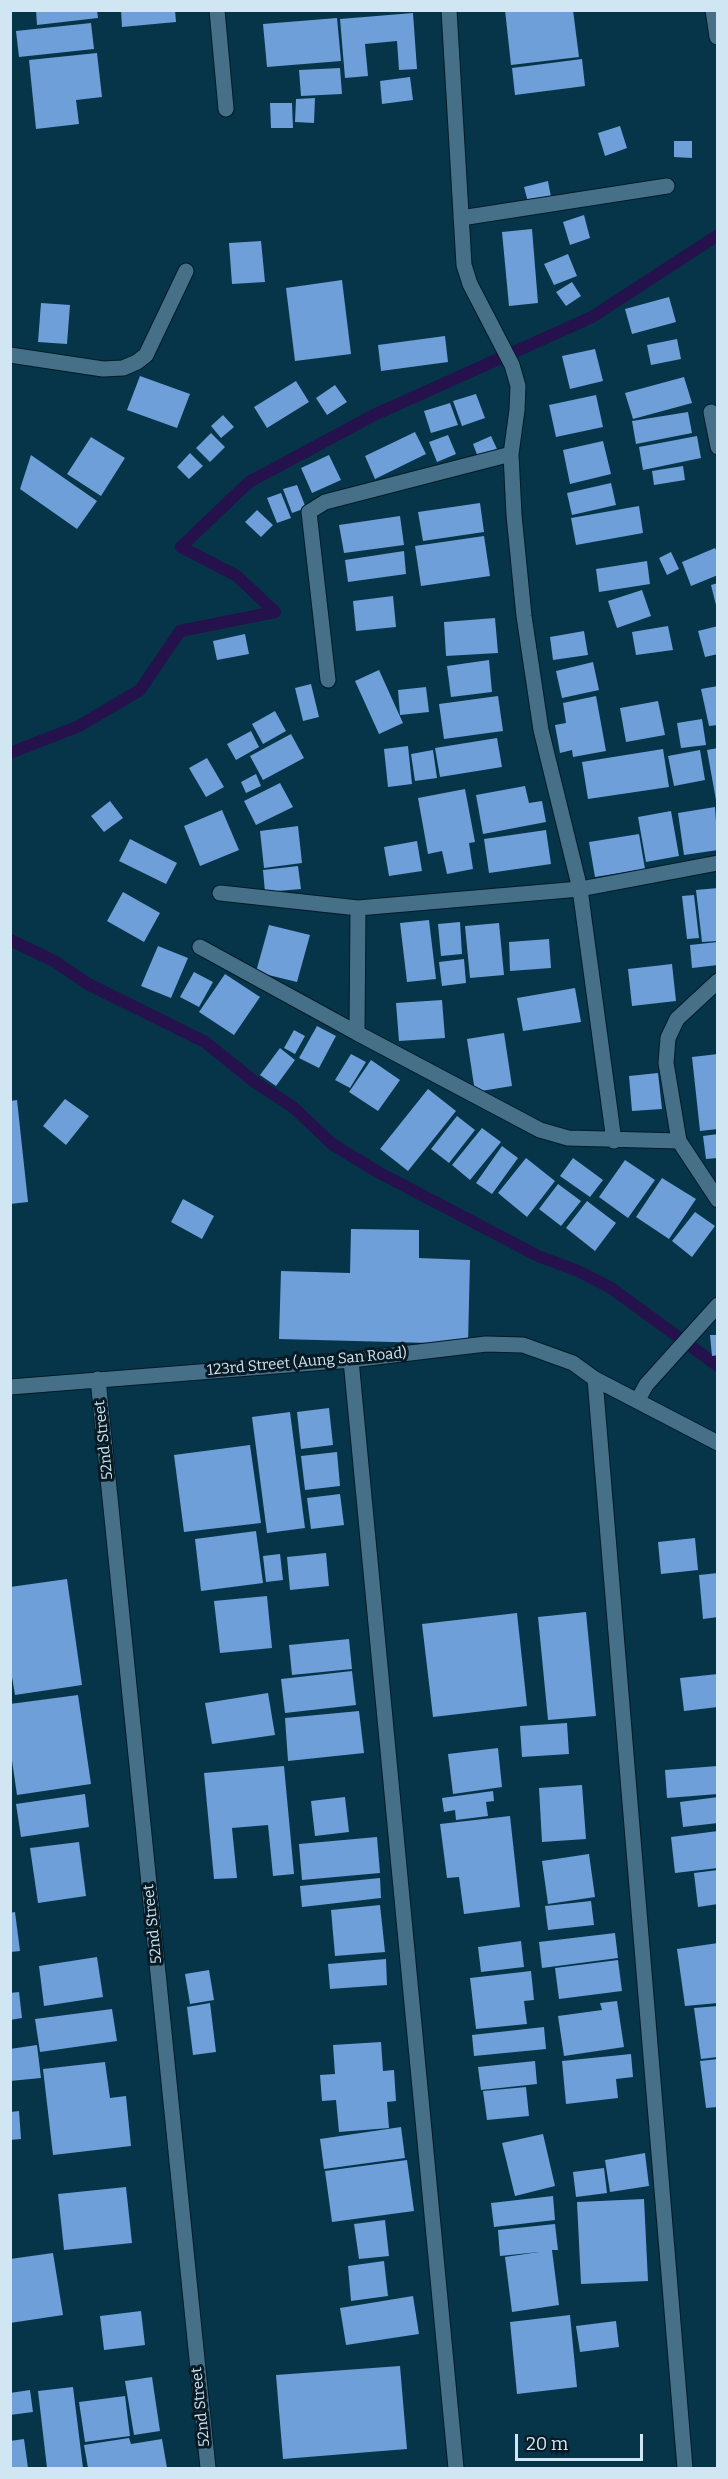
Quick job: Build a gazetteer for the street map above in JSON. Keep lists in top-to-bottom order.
{
  "streets": {
    "street": ["123rd Street (Aung San Road)", "52nd Street"]
  },
  "crossings": [
    ["123rd Street (Aung San Road)", "52nd Street"]
  ],
  "scale_bar": "20 m"
}
